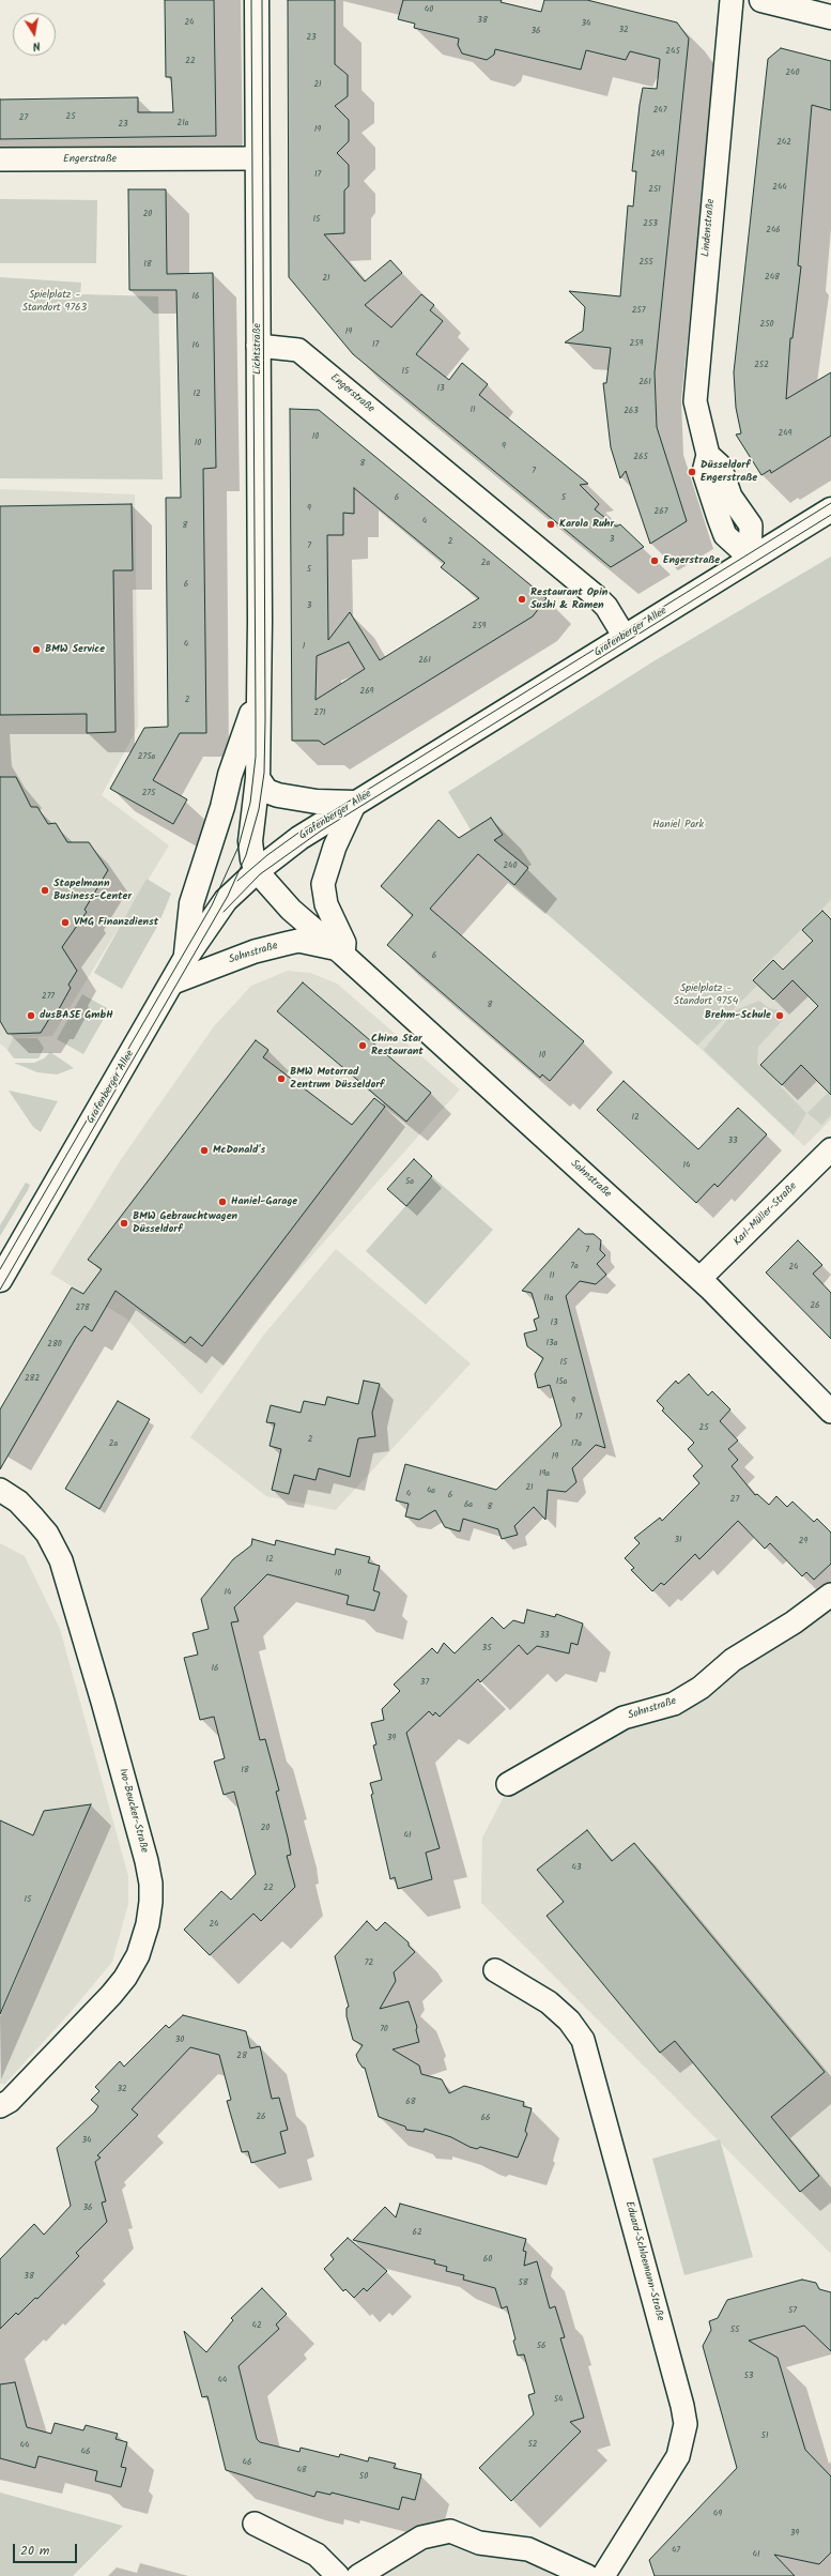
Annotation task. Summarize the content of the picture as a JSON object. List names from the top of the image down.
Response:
{
  "streets": {
    "street": [
      "Engerstraße",
      "Lindenstraße",
      "Lichtstraße",
      "Grafenberger Allee",
      "Sohnstraße",
      "Karl-Müller-Straße",
      "Ivo-Beucker-Straße",
      "Eduard-Schloemann-Straße"
    ]
  },
  "crossings": [
    ["Engerstraße", "Lichtstraße"],
    ["Engerstraße", "Grafenberger Allee"],
    ["Lindenstraße", "Grafenberger Allee"],
    ["Lichtstraße", "Grafenberger Allee"],
    ["Lichtstraße", "Sohnstraße"],
    ["Grafenberger Allee", "Sohnstraße"],
    ["Sohnstraße", "Karl-Müller-Straße"]
  ],
  "parks": ["Spielplatz - Standort 9763", "Haniel Park", "Spielplatz - Standort 9754"],
  "places": [
    "Düsseldorf Engerstraße",
    "Karola Ruhr",
    "Engerstraße",
    "Restaurant Opin Sushi & Ramen",
    "BMW Service",
    "Stapelmann Business-Center",
    "VMG Finanzdienst",
    "dusBASE GmbH",
    "Brehm-Schule",
    "China Star Restaurant",
    "BMW Motorrad Zentrum Düsseldorf",
    "McDonald's",
    "Haniel-Garage",
    "BMW Gebrauchtwagen Düsseldorf"
  ],
  "house_numbers": [
    "40",
    "38",
    "24",
    "34",
    "32",
    "36",
    "23",
    "245",
    "22",
    "240",
    "21",
    "247",
    "25",
    "27",
    "21a",
    "23",
    "19",
    "242",
    "249",
    "17",
    "244",
    "251",
    "20",
    "15",
    "253",
    "246",
    "255",
    "18",
    "248",
    "21",
    "16",
    "257",
    "250",
    "19",
    "259",
    "17",
    "14",
    "252",
    "15",
    "261",
    "13",
    "12",
    "11",
    "263",
    "249",
    "10",
    "10",
    "9",
    "265",
    "8",
    "7",
    "6",
    "5",
    "9",
    "267",
    "4",
    "8",
    "3",
    "2",
    "7",
    "2a",
    "5",
    "6",
    "3",
    "259",
    "4",
    "1",
    "261",
    "269",
    "2",
    "271",
    "275a",
    "275",
    "240",
    "6",
    "277",
    "8",
    "10",
    "12",
    "33",
    "14",
    "5a",
    "7",
    "7a",
    "24",
    "11",
    "11a",
    "26",
    "278",
    "13",
    "13a",
    "280",
    "15",
    "282",
    "15a",
    "9",
    "17",
    "25",
    "2",
    "2a",
    "17a",
    "19",
    "19a",
    "21",
    "4a",
    "4",
    "6",
    "27",
    "6a",
    "8",
    "31",
    "29",
    "12",
    "10",
    "14",
    "33",
    "35",
    "16",
    "37",
    "39",
    "18",
    "20",
    "41",
    "43",
    "22",
    "15",
    "24",
    "72",
    "70",
    "30",
    "28",
    "32",
    "68",
    "26",
    "66",
    "34",
    "36",
    "62",
    "60",
    "38",
    "58",
    "57",
    "42",
    "55",
    "56",
    "53",
    "44",
    "54",
    "51",
    "52",
    "44",
    "46",
    "46",
    "48",
    "50",
    "49",
    "39",
    "47",
    "41"
  ],
  "scale_bar": "20 m",
  "north": "bottom"
}
